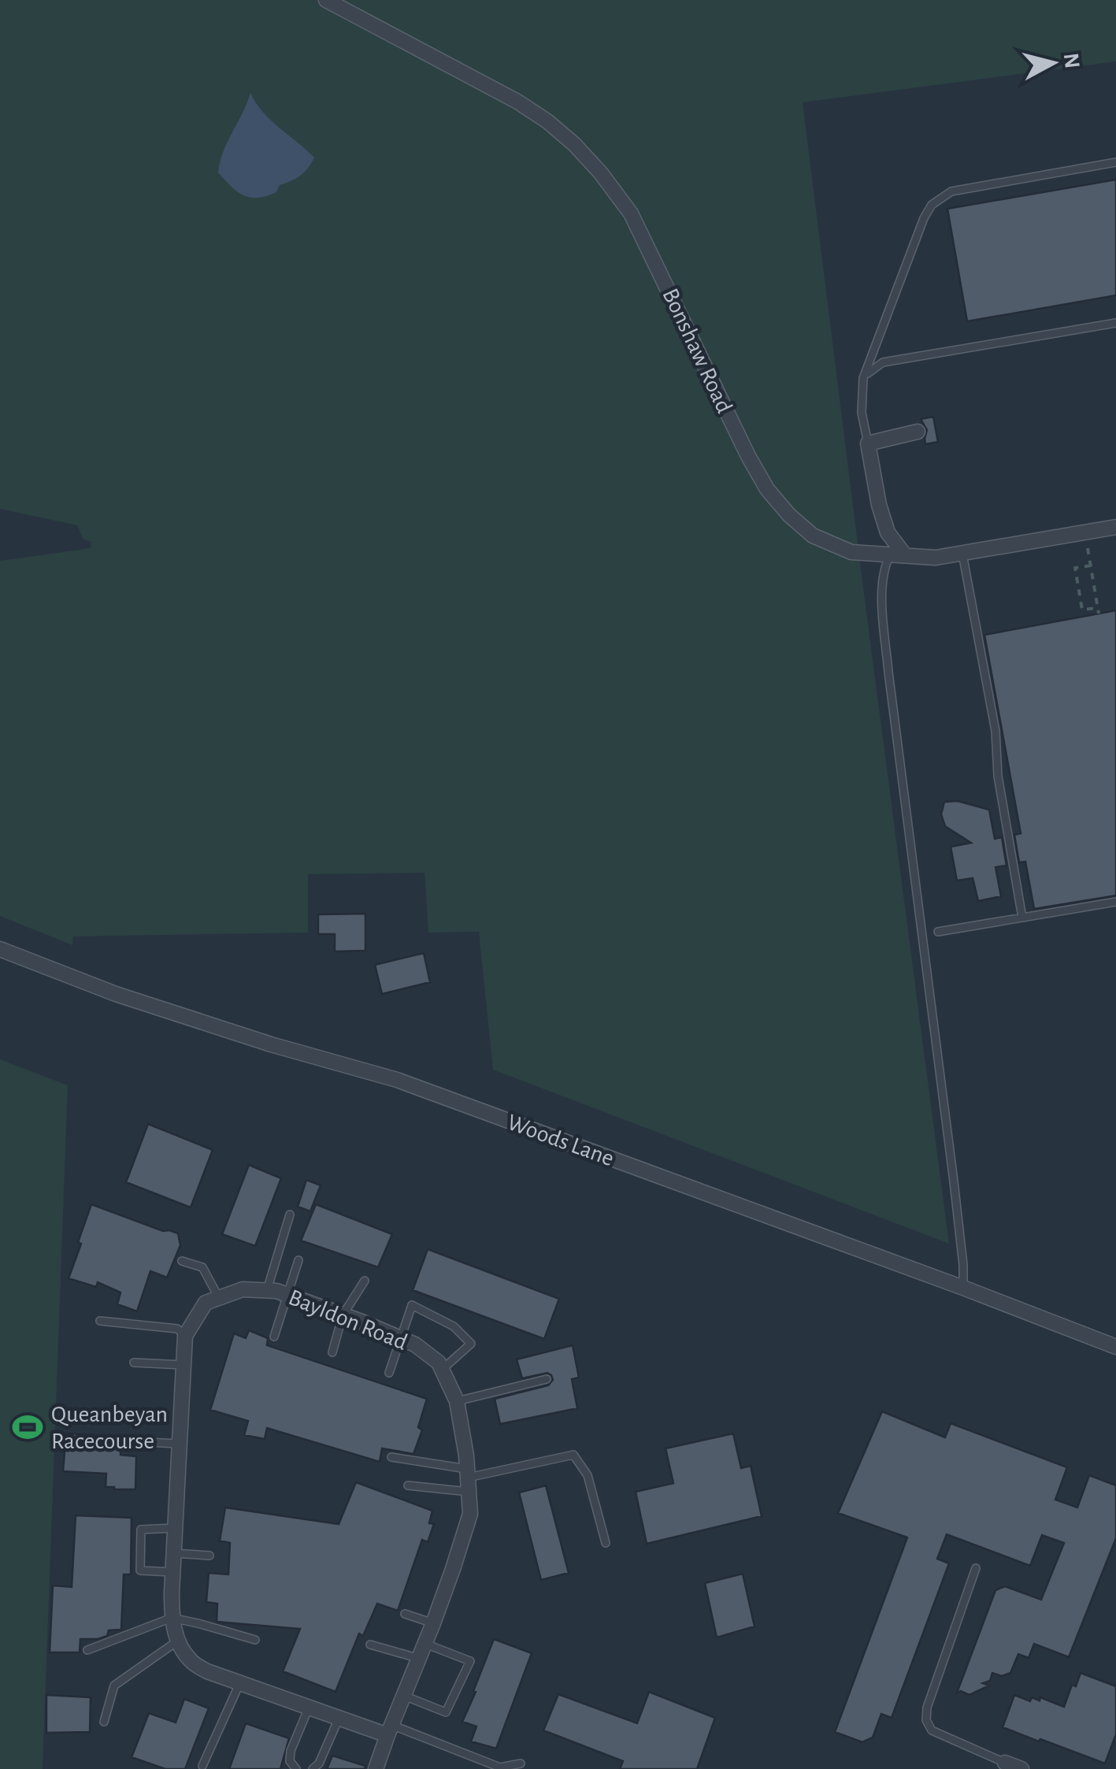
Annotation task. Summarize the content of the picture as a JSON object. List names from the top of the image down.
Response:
{
  "streets": {
    "street": ["Bonshaw Road", "Woods Lane", "Bayldon Road"]
  },
  "places": {
    "sports": ["Queanbeyan Racecourse"]
  },
  "north": "right"
}
